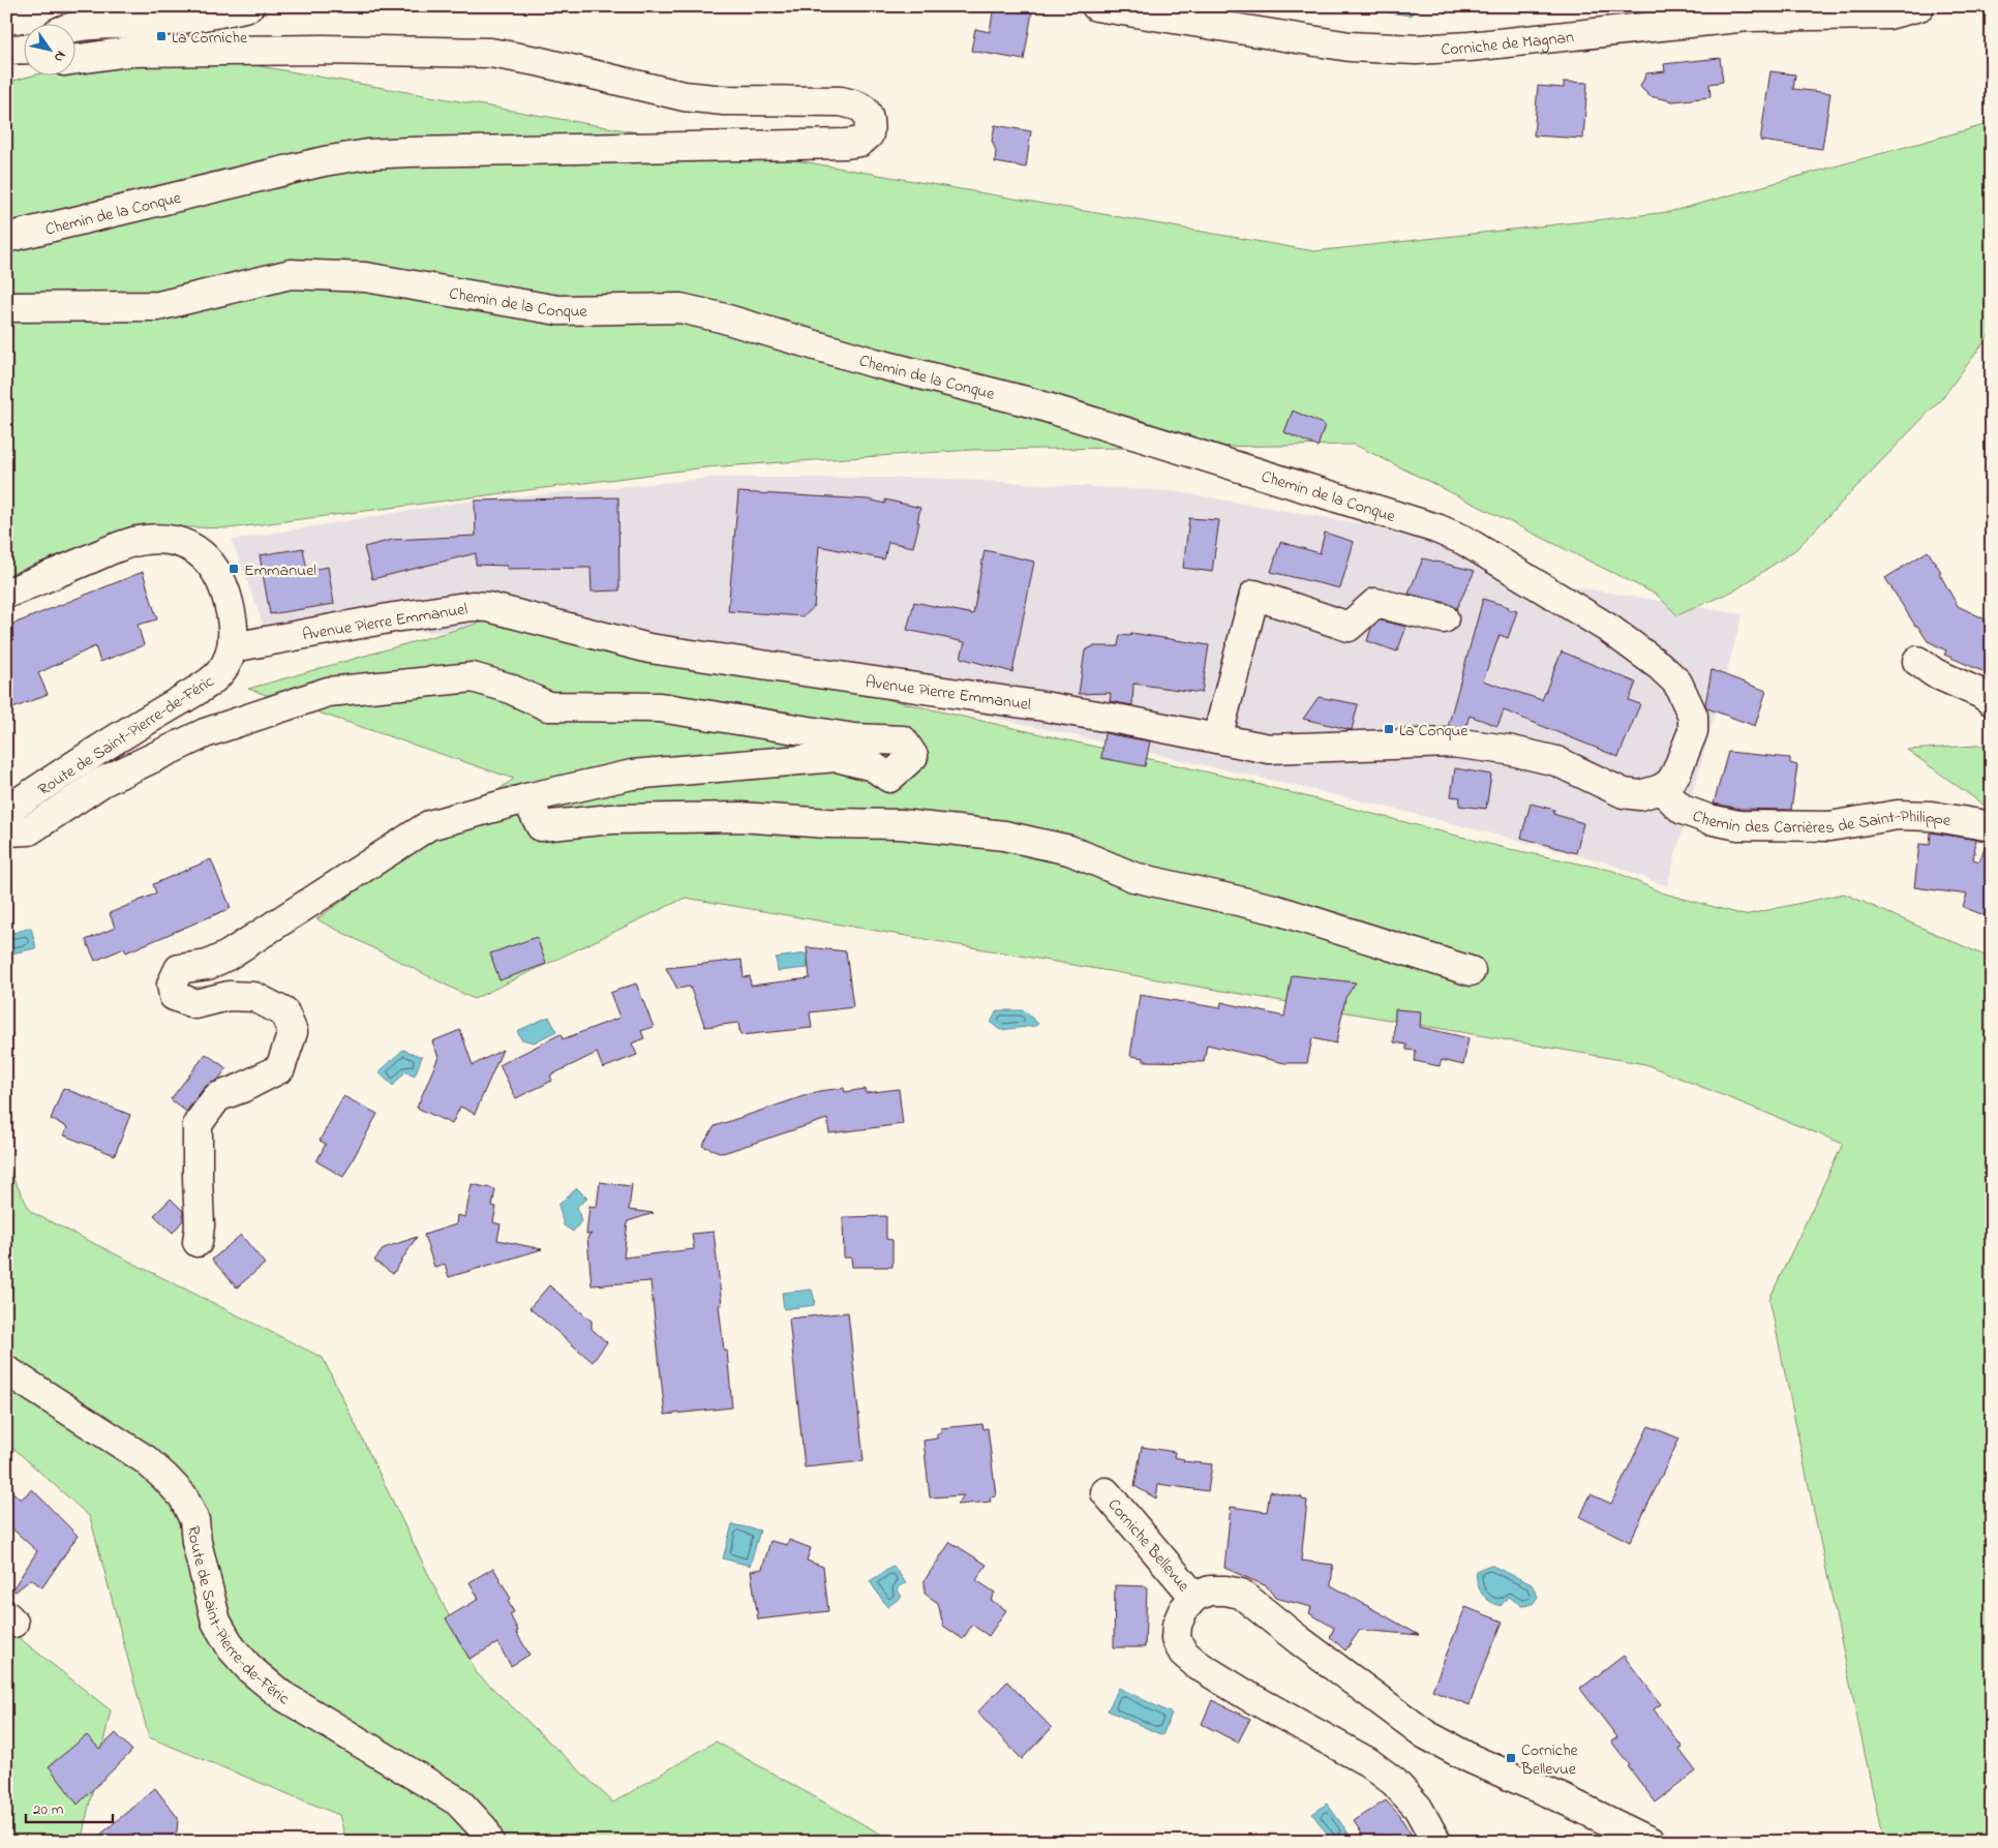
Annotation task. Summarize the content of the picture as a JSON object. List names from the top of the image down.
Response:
{
  "streets": {
    "street": [
      "Corniche de Magnan",
      "Chemin de la Conque",
      "Avenue Pierre Emmanuel",
      "Route de Saint-Pierre-de-Féric",
      "Chemin des Carrières de Saint-Philippe",
      "Corniche Bellevue"
    ]
  },
  "crossings": [
    ["Chemin de la Conque", "Avenue Pierre Emmanuel"],
    ["Chemin de la Conque", "Chemin des Carrières de Saint-Philippe"],
    ["Avenue Pierre Emmanuel", "Route de Saint-Pierre-de-Féric"],
    ["Avenue Pierre Emmanuel", "Chemin des Carrières de Saint-Philippe"]
  ],
  "places": {
    "transit": [
      "La Corniche",
      "Emmanuel",
      "La Conque",
      "Corniche Bellevue"
    ]
  },
  "scale_bar": "20 m",
  "north": "bottom right"
}
